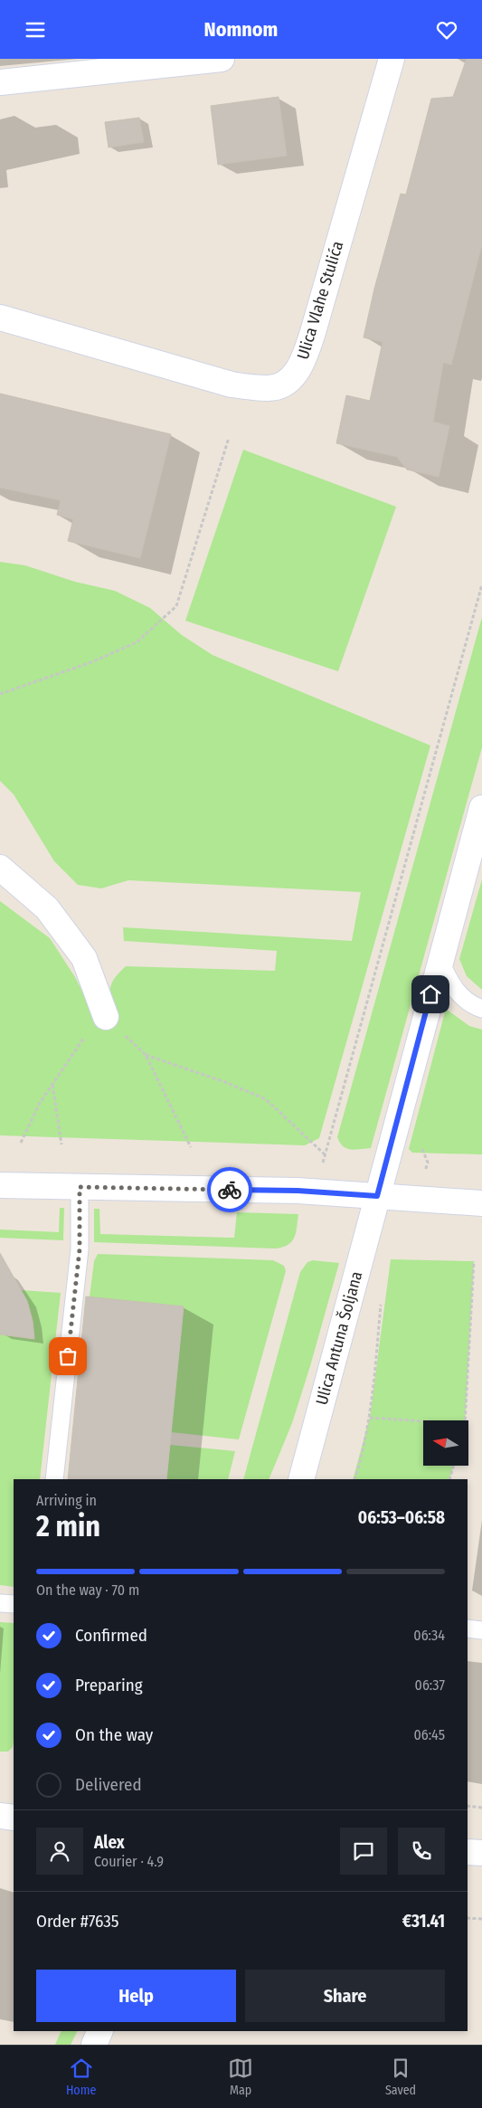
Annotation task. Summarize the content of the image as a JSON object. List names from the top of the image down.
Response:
{
  "streets": {
    "street": ["Ulica Vlahe Stulića", "Ulica Antuna Šoljana"]
  },
  "north": "left",
  "page": {
    "header": "Nomnom",
    "heading": ["2 min", "Arriving in", "06:53–06:58"],
    "panel": [
      "Alex",
      "Courier · 4.9",
      "Order #7635",
      "€31.41"
    ],
    "bar": "On the way · 70 m",
    "list": [
      ["Confirmed", "06:34"],
      ["Preparing", "06:37"],
      ["On the way", "06:45"],
      "Delivered"
    ],
    "buttons": ["Help", "Share"],
    "tabs": ["Home", "Map", "Saved"]
  }
}
